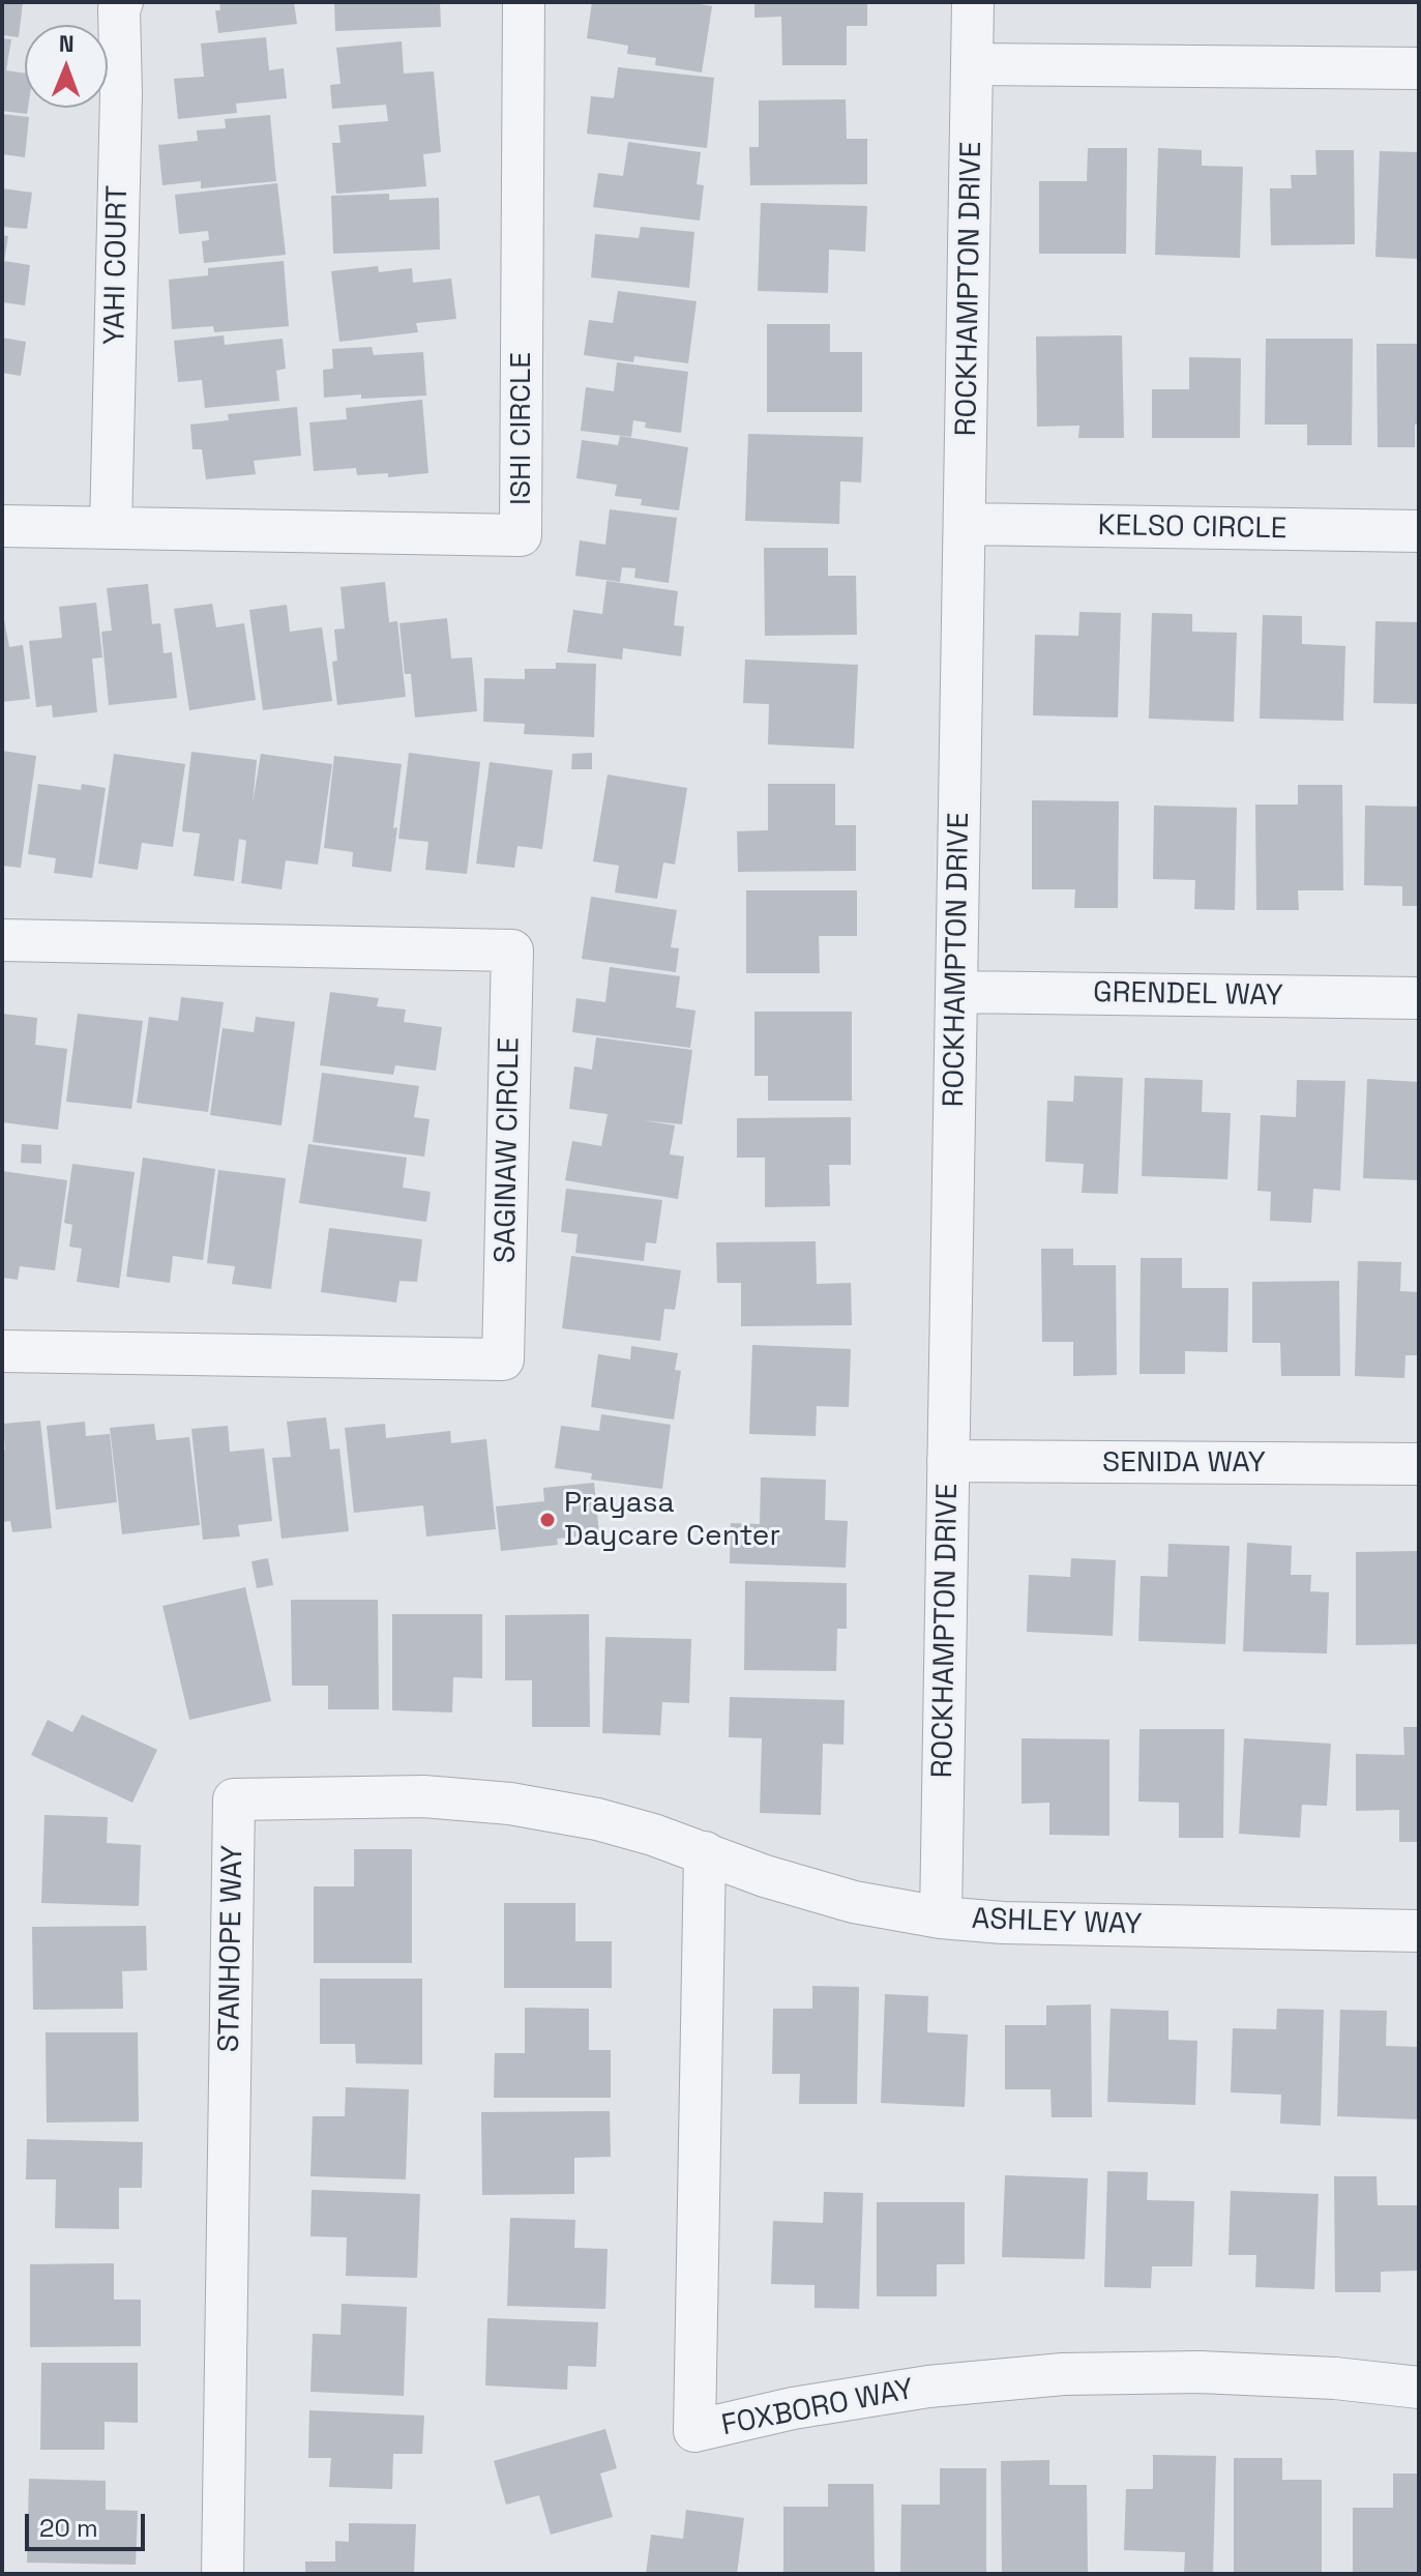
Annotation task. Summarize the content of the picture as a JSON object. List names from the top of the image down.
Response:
{
  "streets": {
    "street": [
      "YAHI COURT",
      "ROCKHAMPTON DRIVE",
      "ISHI CIRCLE",
      "KELSO CIRCLE",
      "GRENDEL WAY",
      "SAGINAW CIRCLE",
      "SENIDA WAY",
      "ASHLEY WAY",
      "STANHOPE WAY",
      "FOXBORO WAY"
    ]
  },
  "crossings": [
    ["YAHI COURT", "ISHI CIRCLE"],
    ["ROCKHAMPTON DRIVE", "KELSO CIRCLE"],
    ["ROCKHAMPTON DRIVE", "GRENDEL WAY"],
    ["ROCKHAMPTON DRIVE", "SENIDA WAY"],
    ["ROCKHAMPTON DRIVE", "ASHLEY WAY"],
    ["ASHLEY WAY", "STANHOPE WAY"],
    ["ASHLEY WAY", "FOXBORO WAY"],
    ["STANHOPE WAY", "FOXBORO WAY"]
  ],
  "places": ["Prayasa Daycare Center"],
  "scale_bar": "20 m",
  "north": "top"
}
